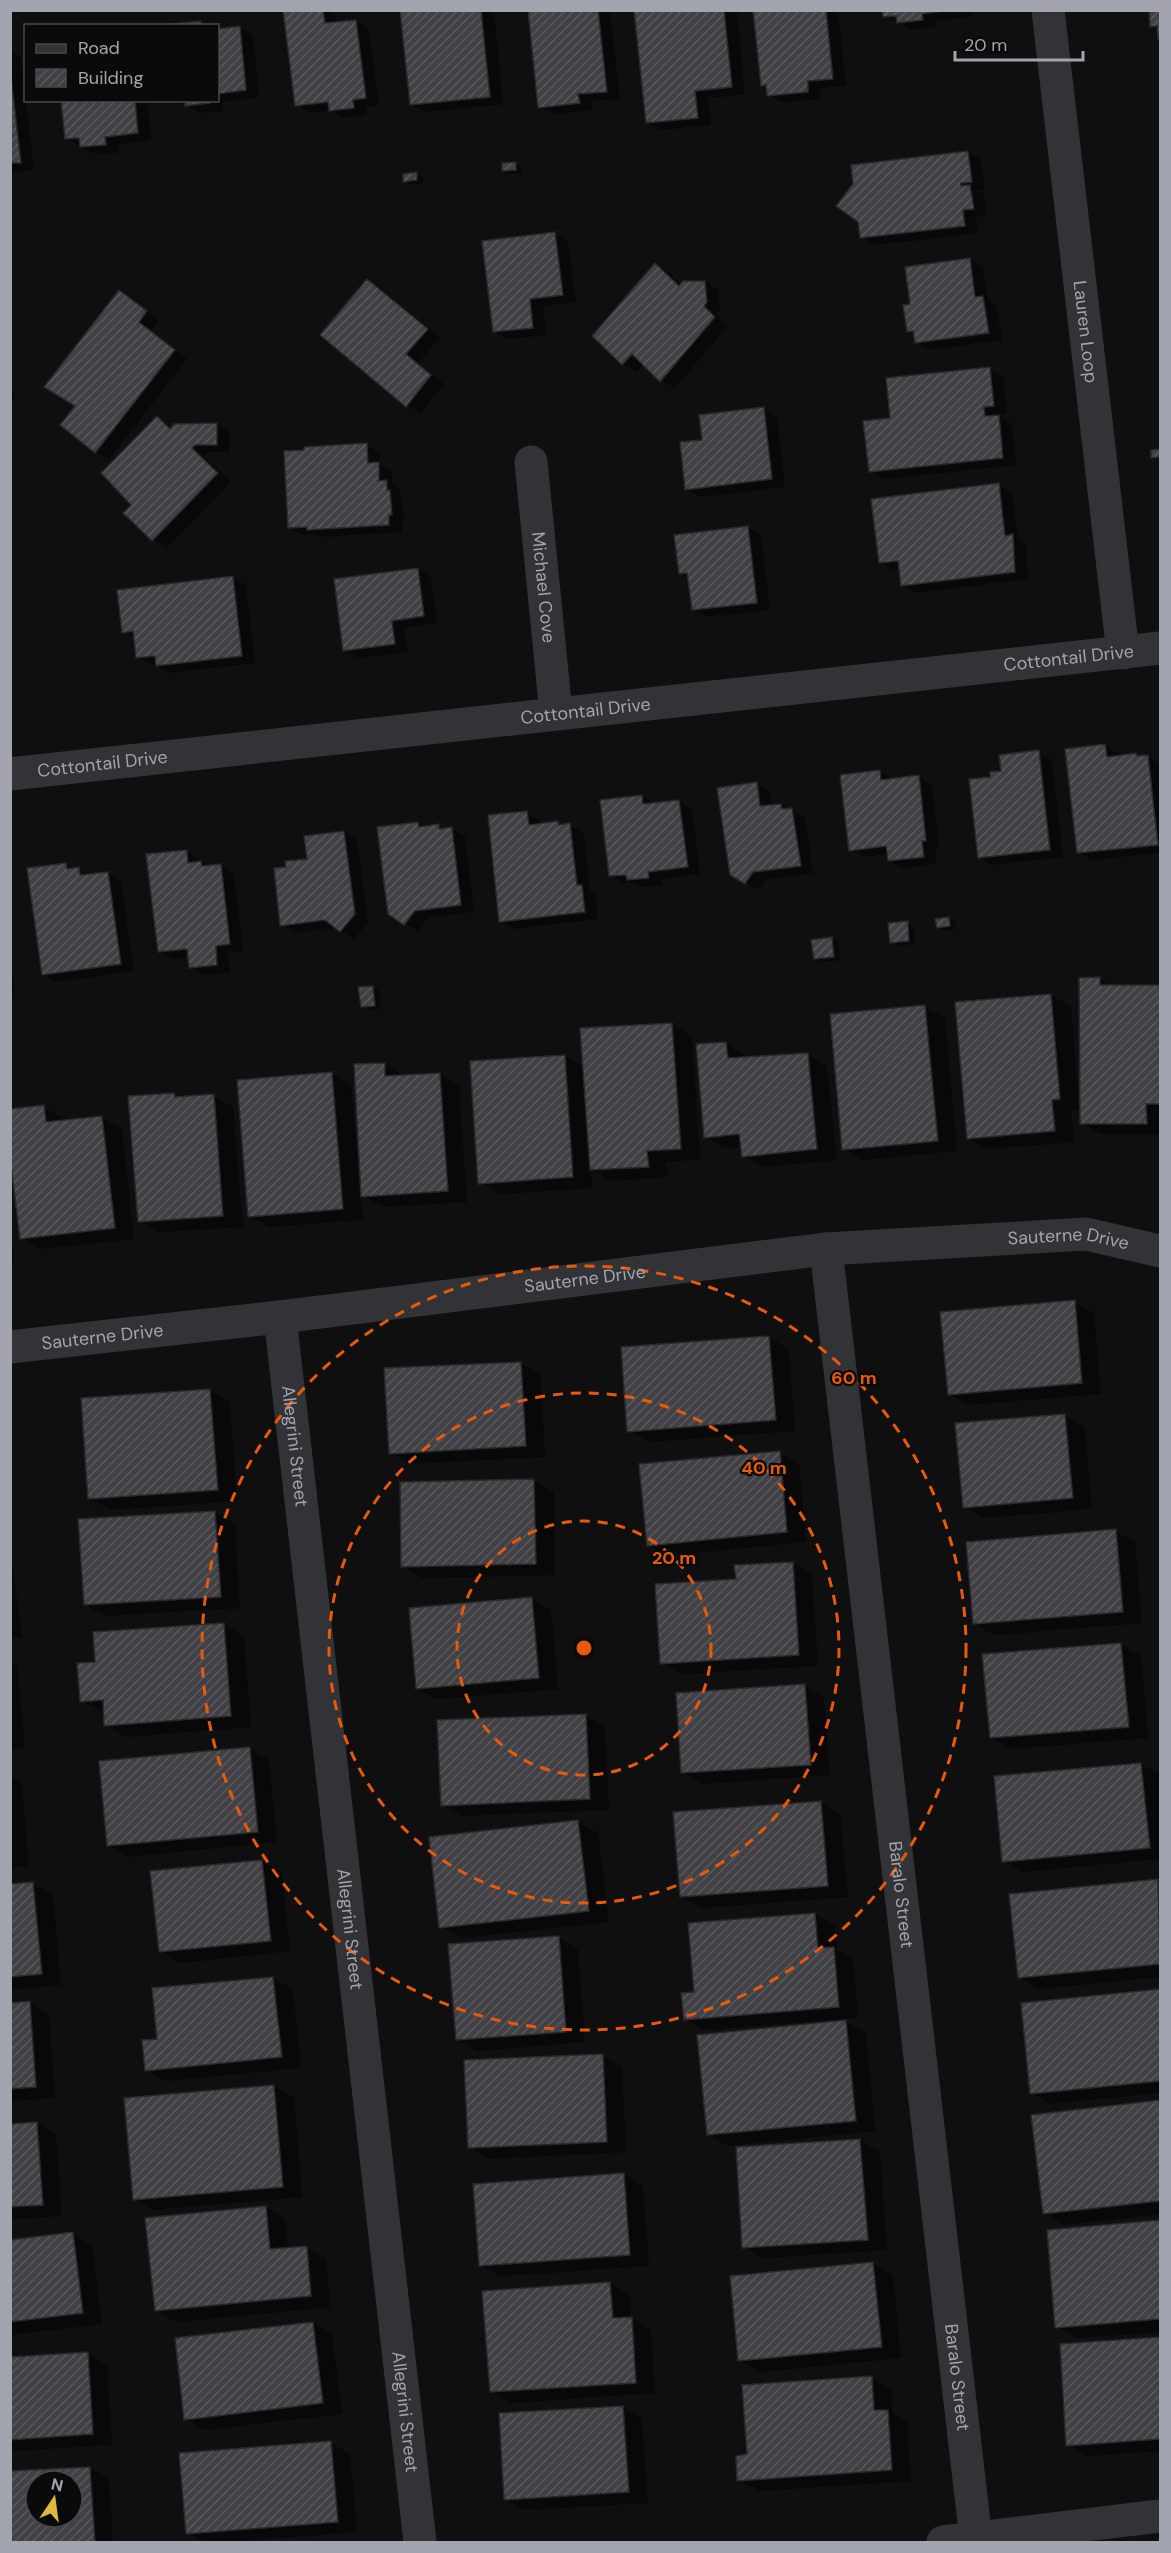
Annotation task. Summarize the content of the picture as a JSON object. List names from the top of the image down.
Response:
{
  "streets": {
    "street": [
      "Lauren Loop",
      "Michael Cove",
      "Cottontail Drive",
      "Sauterne Drive",
      "Allegrini Street",
      "Baralo Street"
    ]
  },
  "crossings": [
    ["Lauren Loop", "Cottontail Drive"],
    ["Michael Cove", "Cottontail Drive"],
    ["Sauterne Drive", "Allegrini Street"],
    ["Sauterne Drive", "Baralo Street"]
  ],
  "legend": ["Road", "Building"],
  "scale_bar": "20 m",
  "north": "top",
  "rings": ["60 m", "40 m", "20 m"]
}
